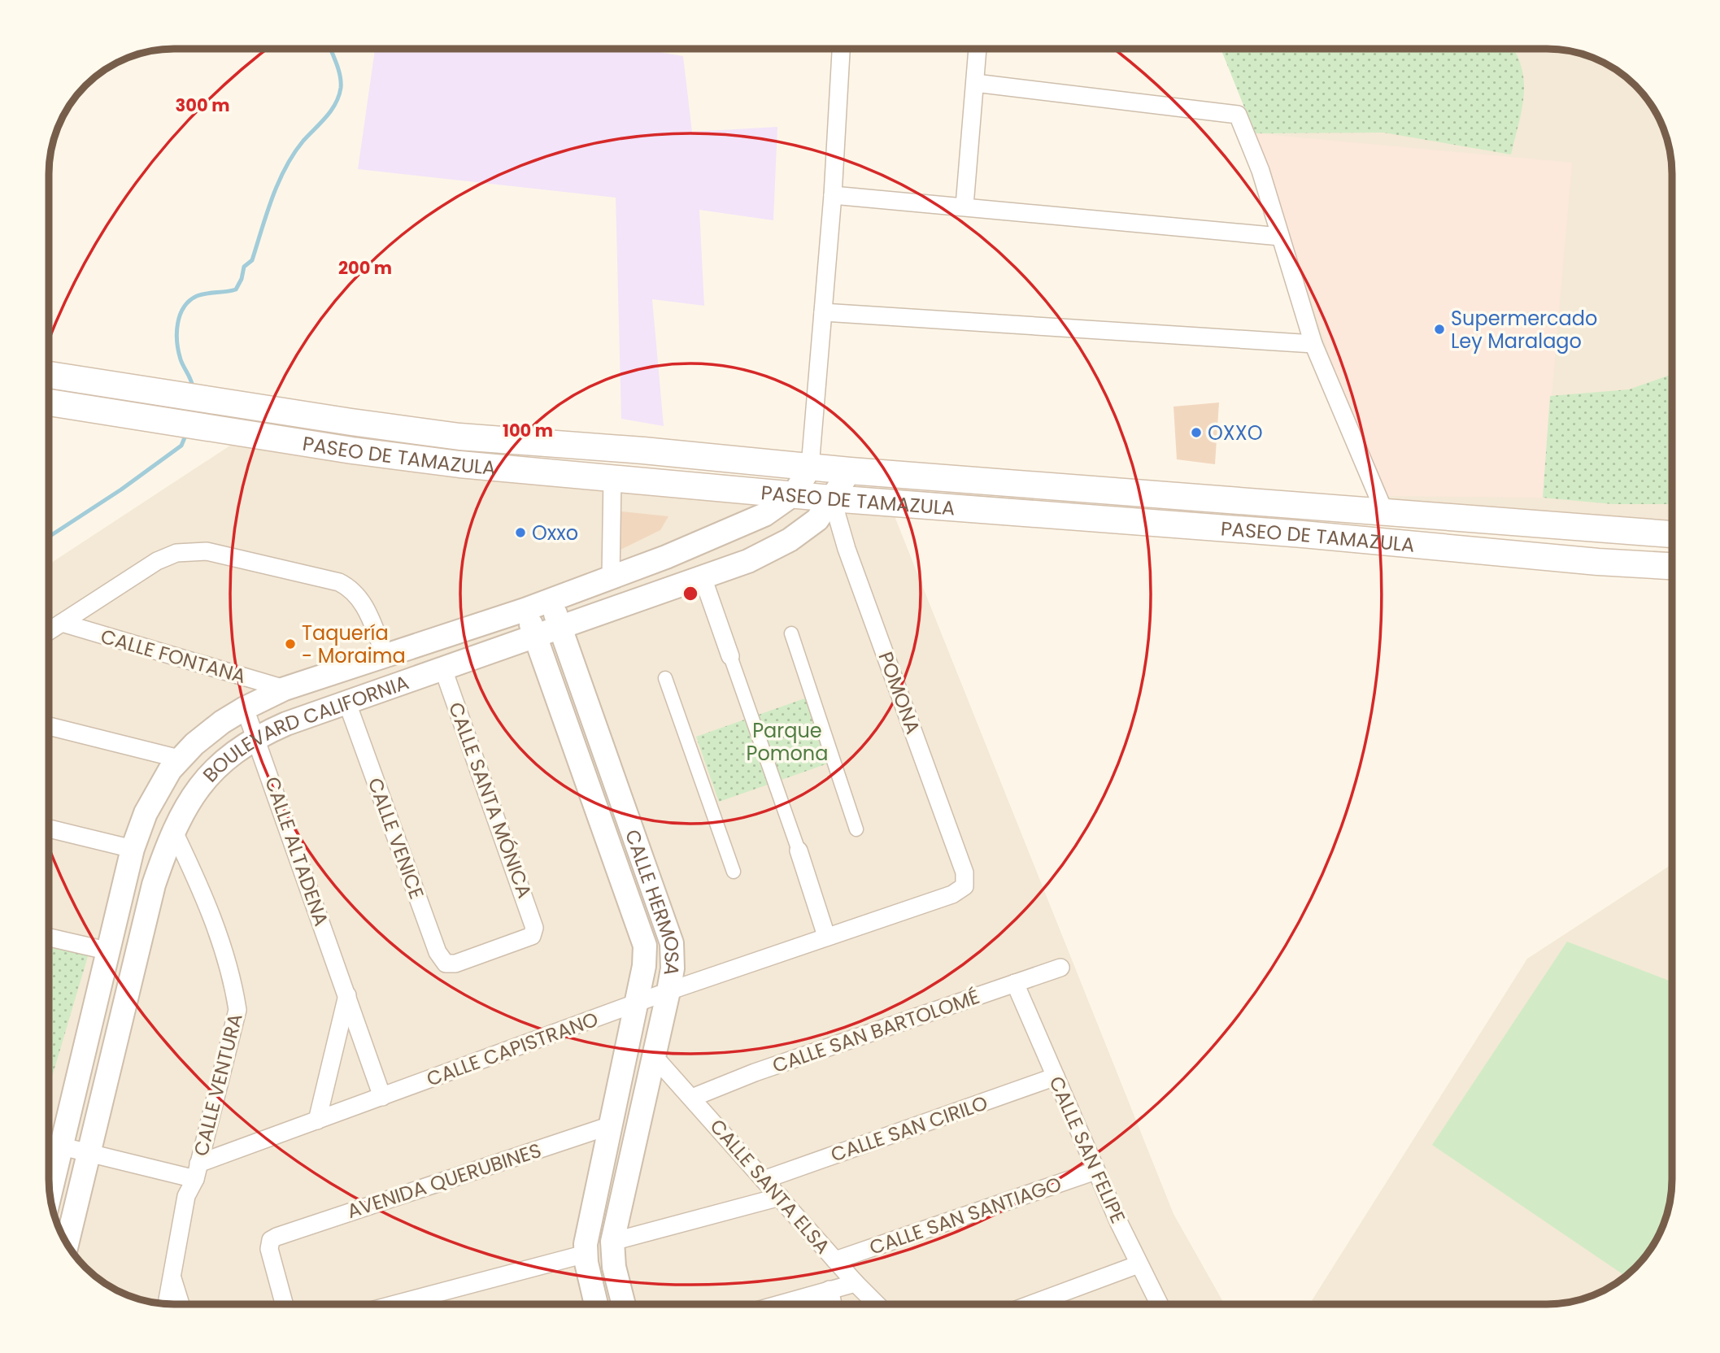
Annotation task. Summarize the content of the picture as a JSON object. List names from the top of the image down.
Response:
{
  "streets": {
    "main road": ["PASEO DE TAMAZULA"],
    "street": [
      "CALLE FONTANA",
      "POMONA",
      "BOULEVARD CALIFORNIA",
      "CALLE SANTA MÓNICA",
      "CALLE VENICE",
      "CALLE ALTADENA",
      "CALLE HERMOSA",
      "CALLE SAN BARTOLOMÉ",
      "CALLE CAPISTRANO",
      "CALLE VENTURA",
      "CALLE SAN CIRILO",
      "CALLE SAN FELIPE",
      "AVENIDA QUERUBINES",
      "CALLE SANTA ELSA",
      "CALLE SAN SANTIAGO"
    ]
  },
  "crossings": [
    ["PASEO DE TAMAZULA", "POMONA"],
    ["PASEO DE TAMAZULA", "BOULEVARD CALIFORNIA"],
    ["CALLE FONTANA", "BOULEVARD CALIFORNIA"],
    ["POMONA", "BOULEVARD CALIFORNIA"],
    ["POMONA", "CALLE CAPISTRANO"],
    ["BOULEVARD CALIFORNIA", "CALLE SANTA MÓNICA"],
    ["BOULEVARD CALIFORNIA", "CALLE VENICE"],
    ["BOULEVARD CALIFORNIA", "CALLE ALTADENA"],
    ["BOULEVARD CALIFORNIA", "CALLE HERMOSA"],
    ["BOULEVARD CALIFORNIA", "CALLE VENTURA"],
    ["CALLE SANTA MÓNICA", "CALLE VENICE"],
    ["CALLE ALTADENA", "CALLE CAPISTRANO"],
    ["CALLE HERMOSA", "CALLE CAPISTRANO"],
    ["CALLE HERMOSA", "AVENIDA QUERUBINES"],
    ["CALLE HERMOSA", "CALLE SANTA ELSA"],
    ["CALLE SAN BARTOLOMÉ", "CALLE SAN FELIPE"],
    ["CALLE SAN BARTOLOMÉ", "CALLE SANTA ELSA"],
    ["CALLE CAPISTRANO", "CALLE VENTURA"],
    ["CALLE SAN CIRILO", "CALLE SAN FELIPE"],
    ["CALLE SAN CIRILO", "CALLE SANTA ELSA"],
    ["CALLE SAN FELIPE", "CALLE SAN SANTIAGO"],
    ["CALLE SANTA ELSA", "CALLE SAN SANTIAGO"]
  ],
  "parks": ["Parque Pomona"],
  "places": [
    "Supermercado Ley Maralago",
    "OXXO",
    "Oxxo",
    "Taquería - Moraima"
  ],
  "rings": ["300 m", "200 m", "100 m"]
}
